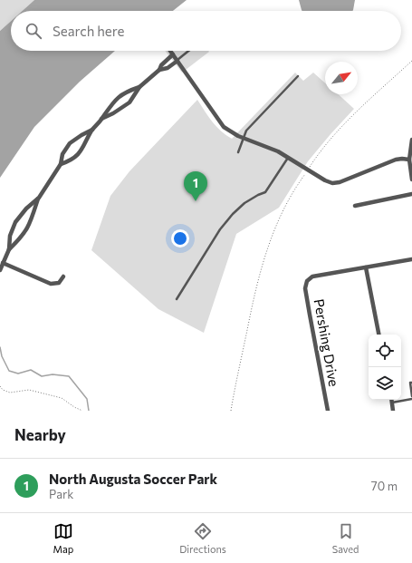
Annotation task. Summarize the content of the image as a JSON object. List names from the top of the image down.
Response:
{
  "streets": {
    "street": ["Pershing Drive"]
  },
  "north": "top right",
  "page": {
    "search": "Search here",
    "pins": "1",
    "heading": "Nearby",
    "list": [
      {
        "mark": "1",
        "name": "North Augusta Soccer Park",
        "note": "Park",
        "value": "70 m"
      }
    ],
    "nav": ["Map", "Directions", "Saved"]
  }
}
